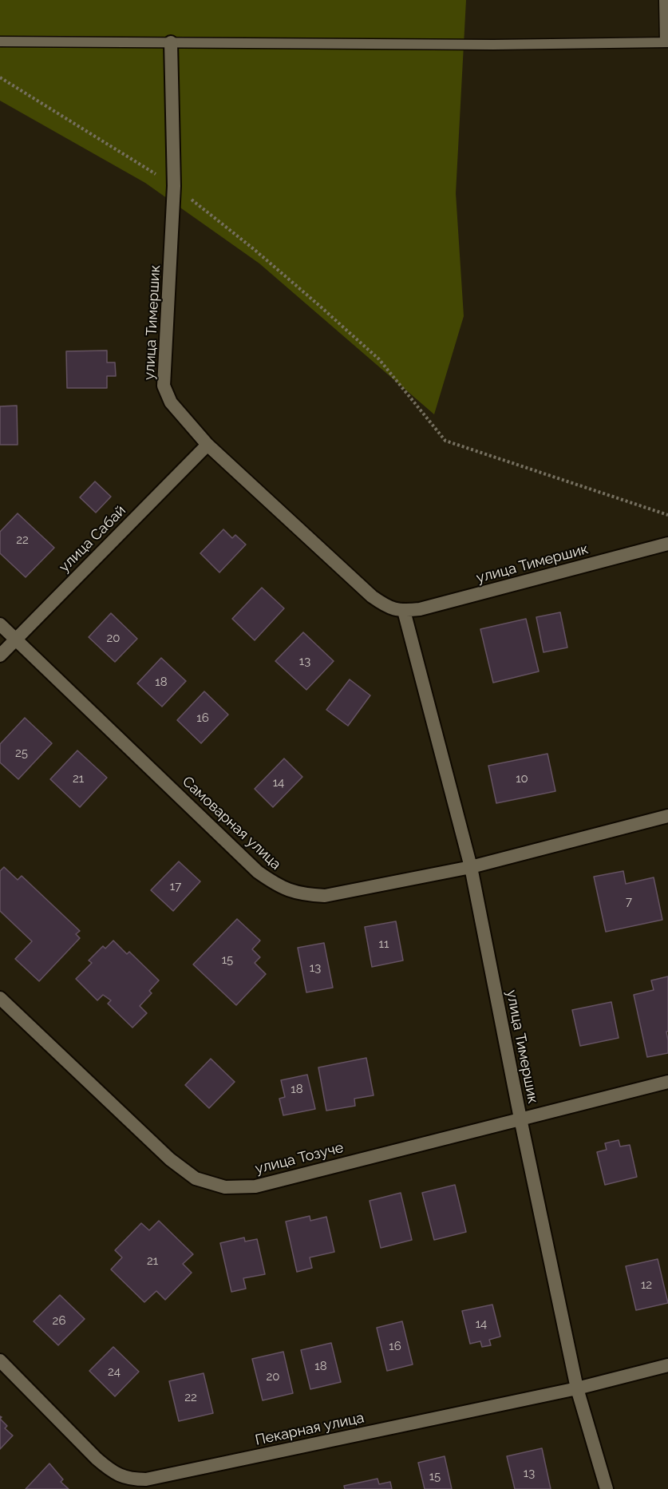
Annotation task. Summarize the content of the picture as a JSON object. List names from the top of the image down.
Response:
{
  "streets": {
    "street": [
      "улица Тимершик",
      "улица Сабай",
      "Самоварная улица",
      "улица Тозуче",
      "Пекарная улица"
    ]
  },
  "crossings": [
    ["улица Тимершик", "улица Сабай"],
    ["улица Тимершик", "Самоварная улица"],
    ["улица Тимершик", "улица Тозуче"],
    ["улица Тимершик", "Пекарная улица"],
    ["улица Сабай", "Самоварная улица"]
  ],
  "house_numbers": [
    "22",
    "20",
    "13",
    "18",
    "16",
    "25",
    "21",
    "10",
    "14",
    "17",
    "7",
    "11",
    "15",
    "13",
    "18",
    "21",
    "12",
    "26",
    "14",
    "16",
    "18",
    "24",
    "20",
    "22",
    "13",
    "15"
  ]
}
